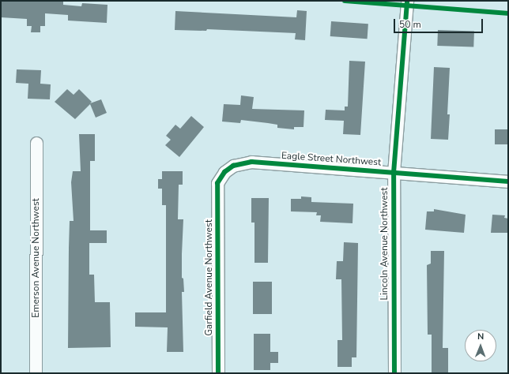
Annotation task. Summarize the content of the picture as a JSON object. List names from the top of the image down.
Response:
{
  "streets": {
    "street": [
      "Eagle Street Northwest",
      "Lincoln Avenue Northwest",
      "Emerson Avenue Northwest",
      "Garfield Avenue Northwest"
    ]
  },
  "crossings": [
    ["Eagle Street Northwest", "Lincoln Avenue Northwest"],
    ["Eagle Street Northwest", "Garfield Avenue Northwest"]
  ],
  "scale_bar": "50 m",
  "north": "top"
}
